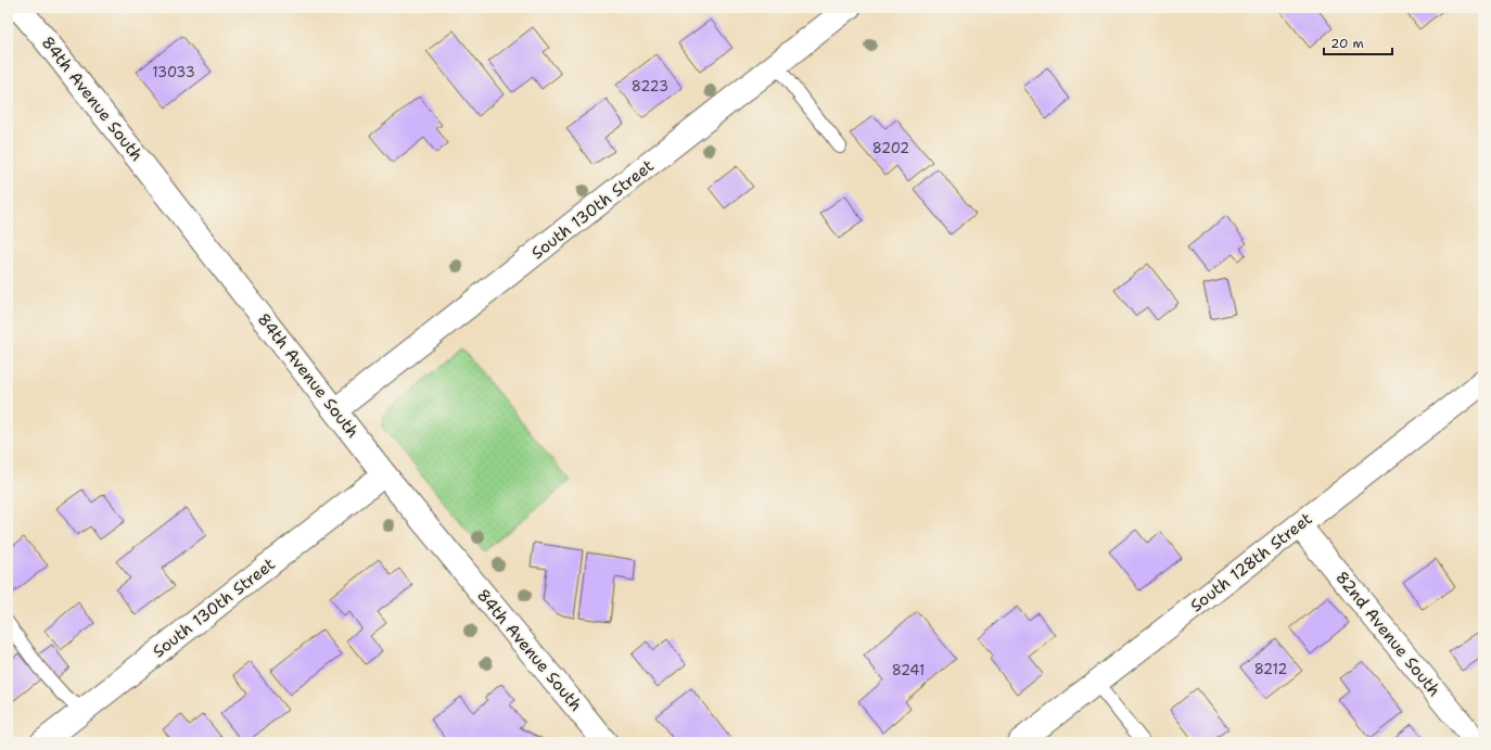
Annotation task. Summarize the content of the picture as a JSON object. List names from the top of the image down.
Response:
{
  "streets": {
    "street": [
      "84th Avenue South",
      "South 130th Street",
      "South 128th Street",
      "82nd Avenue South"
    ]
  },
  "crossings": [
    ["84th Avenue South", "South 130th Street"],
    ["South 128th Street", "82nd Avenue South"]
  ],
  "house_numbers": [
    "13033",
    "8223",
    "8202",
    "8212",
    "8241"
  ],
  "scale_bar": "20 m"
}
